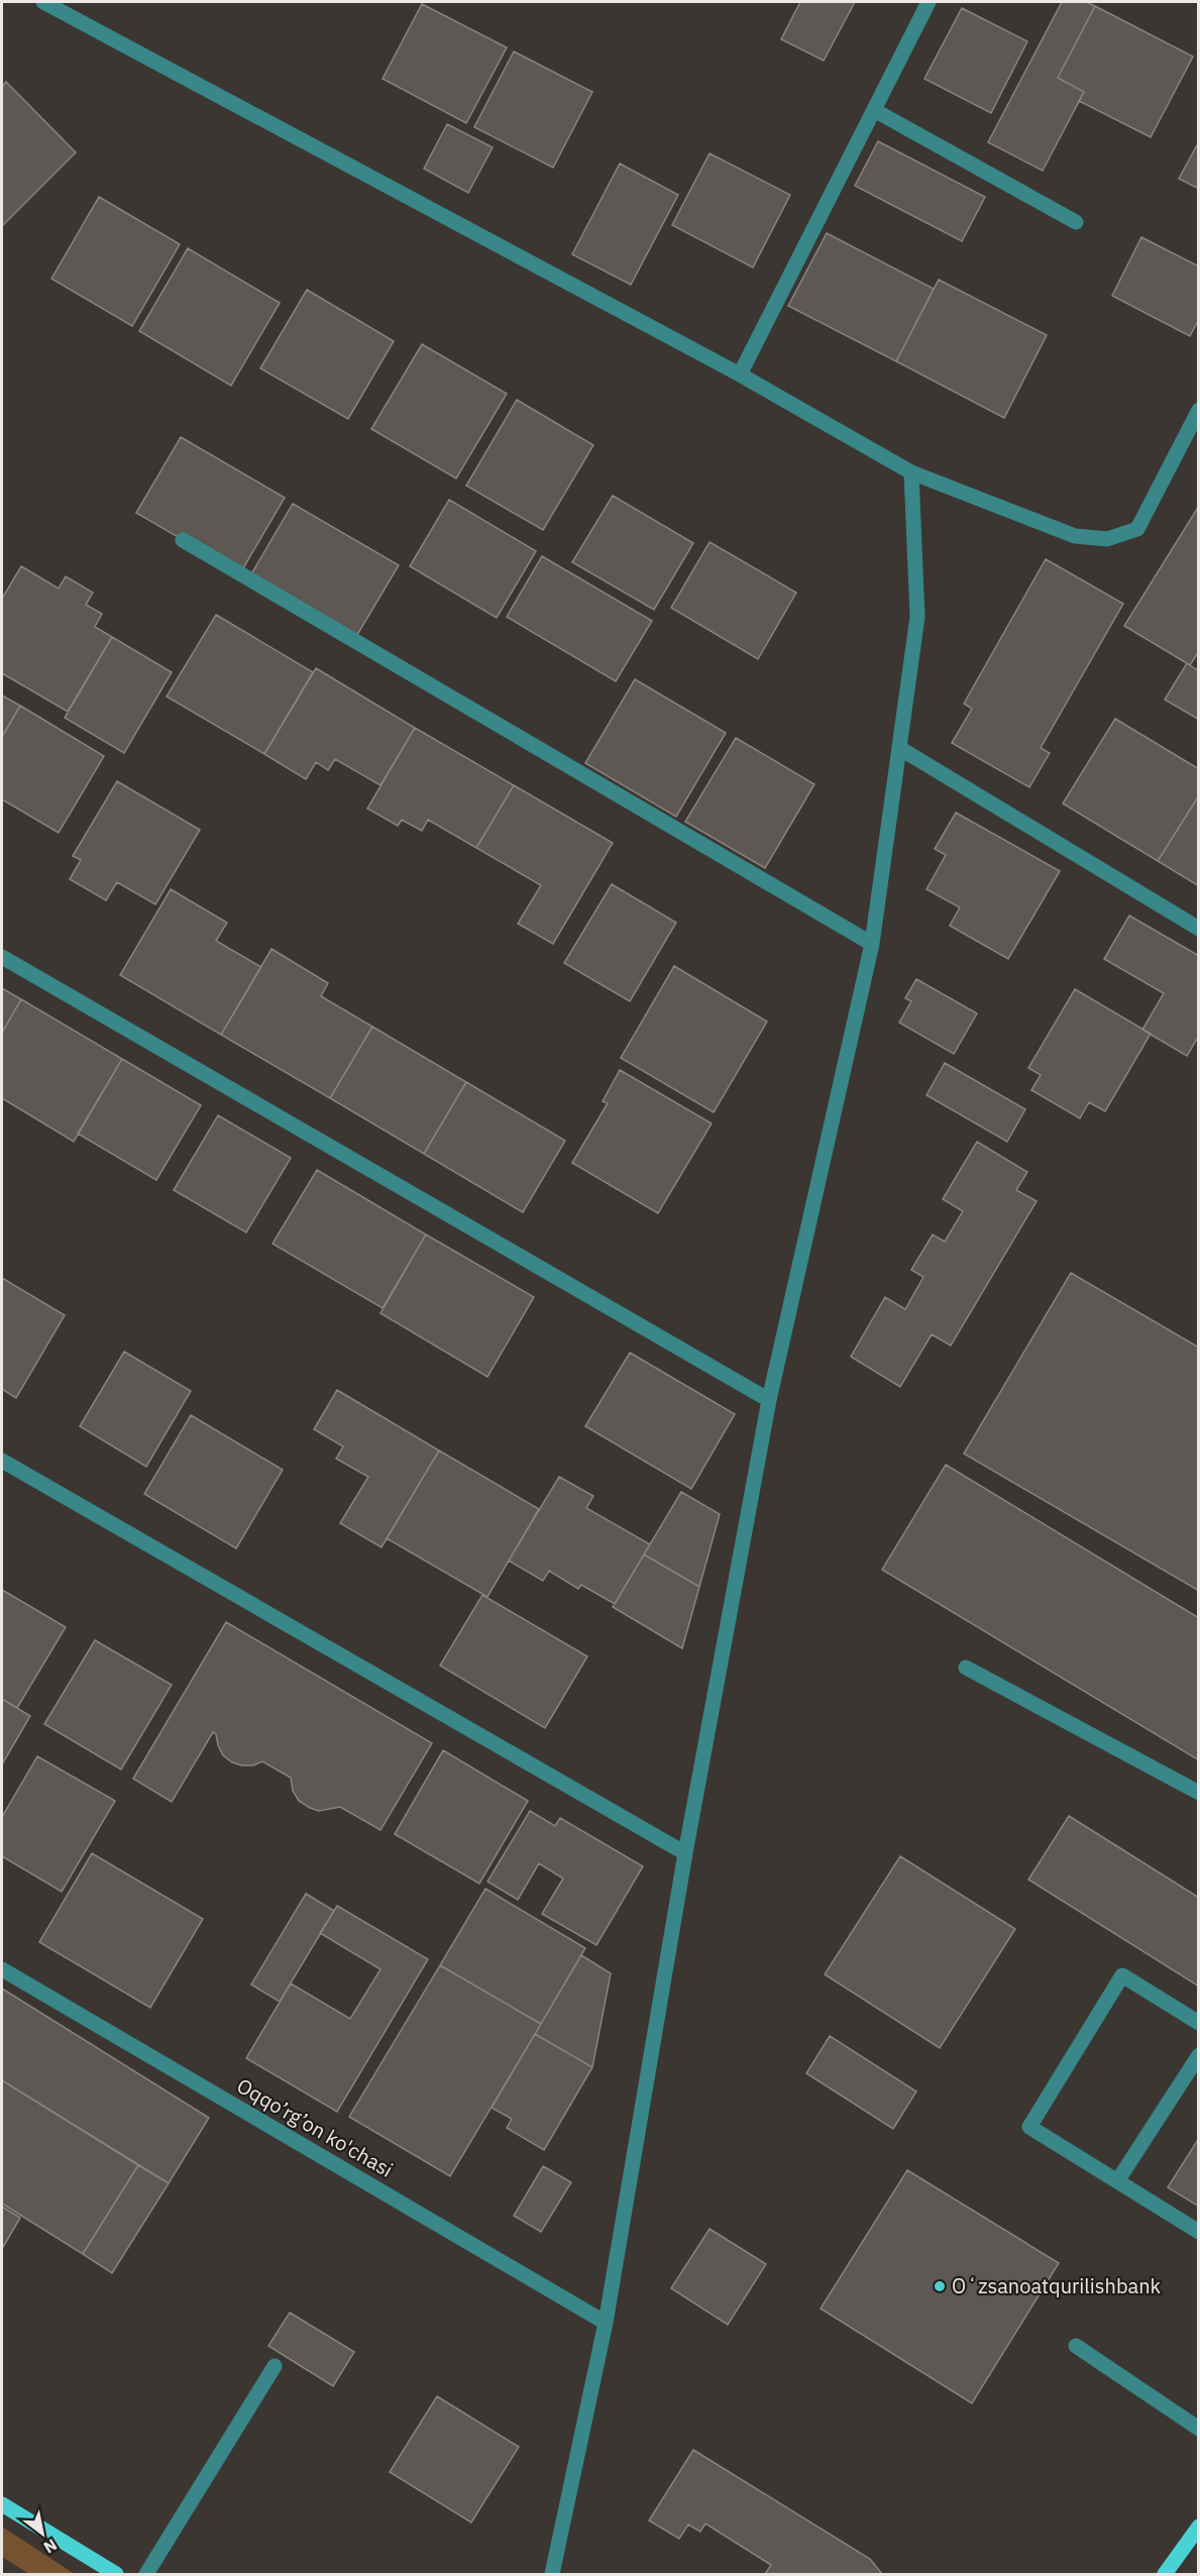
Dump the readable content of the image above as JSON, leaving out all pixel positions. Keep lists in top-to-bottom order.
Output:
{
  "streets": {
    "street": ["Oqqo’rg’on ko'chasi"]
  },
  "places": ["Oʻzsanoatqurilishbank"],
  "north": "bottom right"
}
